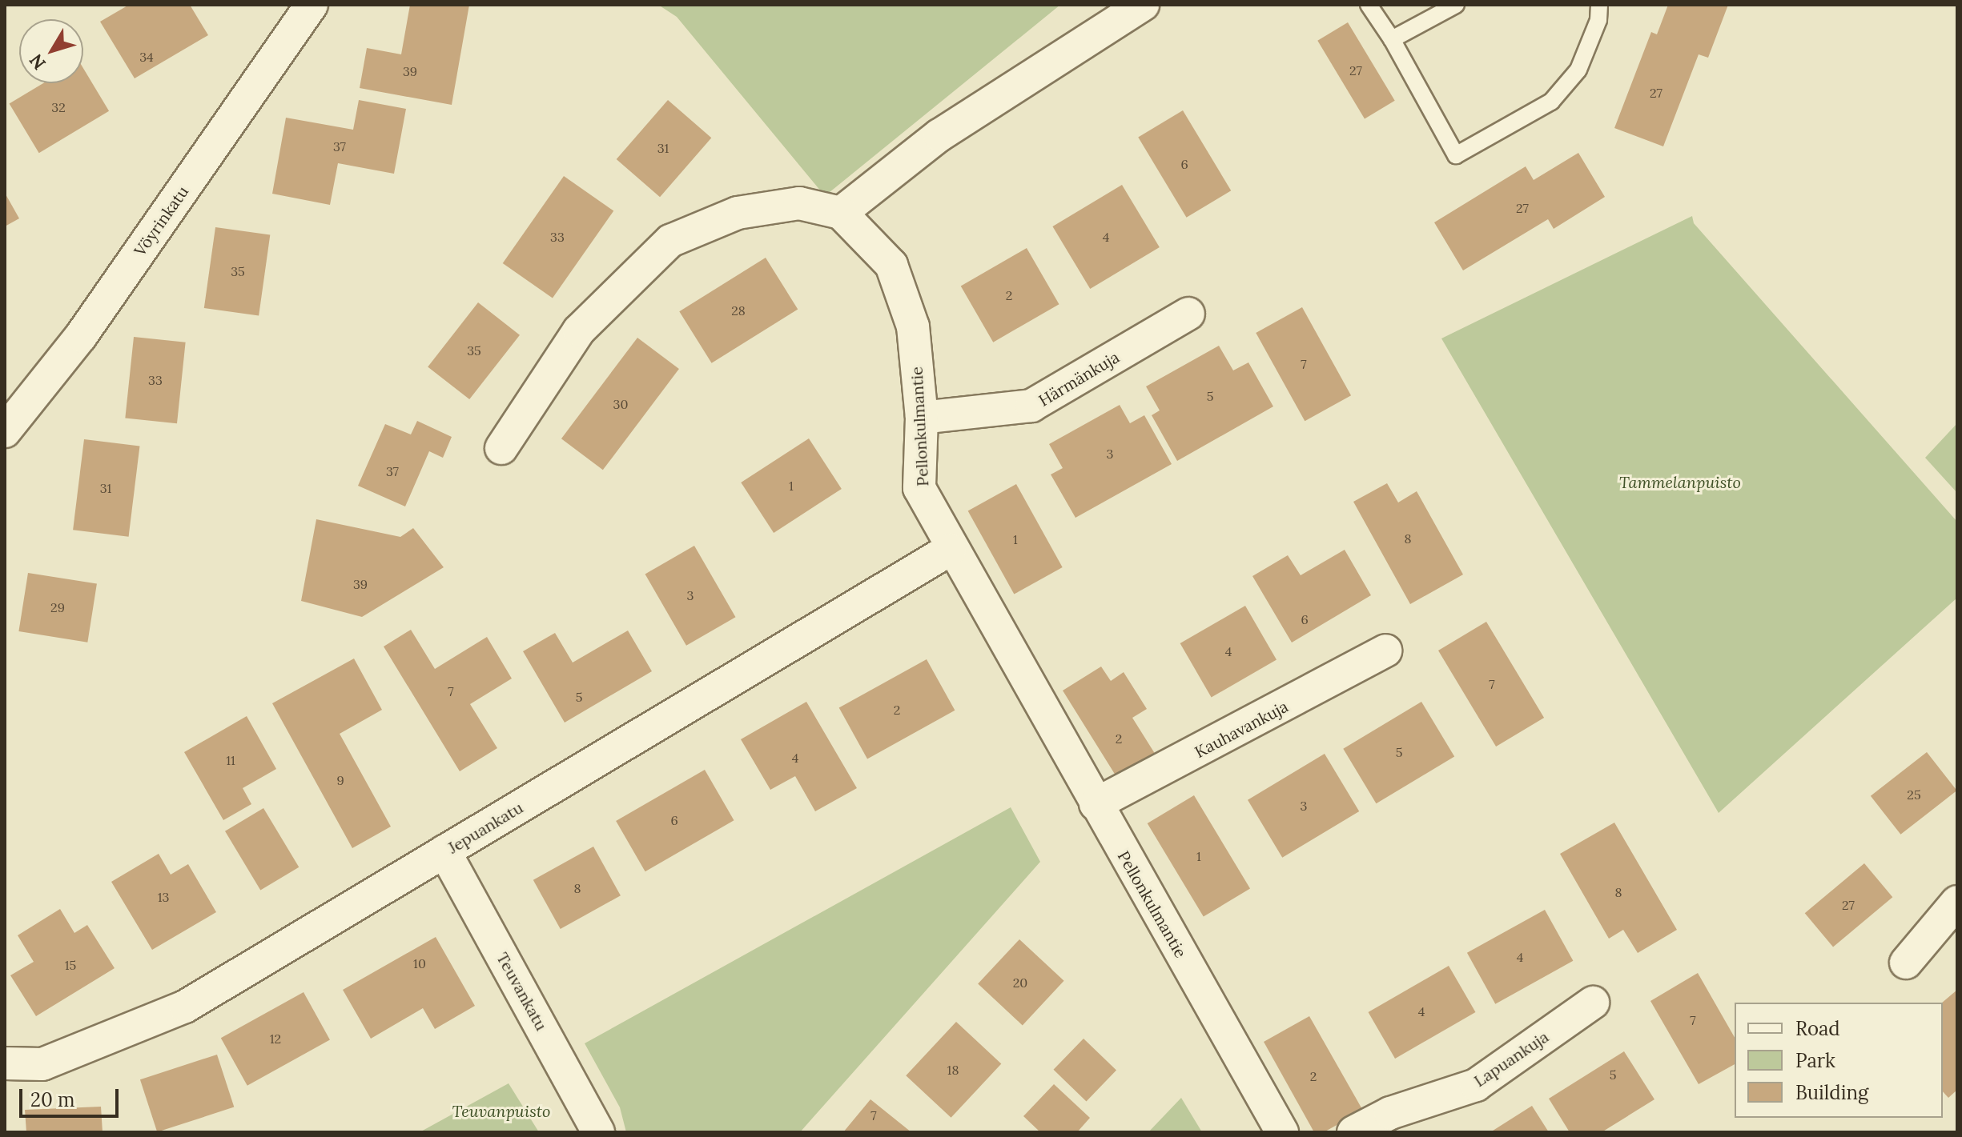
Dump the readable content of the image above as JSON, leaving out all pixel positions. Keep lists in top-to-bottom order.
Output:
{
  "streets": {
    "street": [
      "Vöyrinkatu",
      "Härmänkuja",
      "Pellonkulmantie",
      "Kauhavankuja",
      "Jepuankatu",
      "Teuvankatu",
      "Lapuankuja"
    ]
  },
  "crossings": [
    ["Härmänkuja", "Pellonkulmantie"],
    ["Pellonkulmantie", "Kauhavankuja"],
    ["Pellonkulmantie", "Jepuankatu"],
    ["Jepuankatu", "Teuvankatu"]
  ],
  "parks": ["Tammelanpuisto", "Teuvanpuisto"],
  "house_numbers": [
    "34",
    "27",
    "39",
    "27",
    "32",
    "37",
    "31",
    "6",
    "27",
    "33",
    "4",
    "35",
    "2",
    "28",
    "35",
    "7",
    "33",
    "5",
    "30",
    "3",
    "37",
    "1",
    "31",
    "8",
    "1",
    "39",
    "3",
    "29",
    "6",
    "4",
    "7",
    "7",
    "5",
    "2",
    "2",
    "5",
    "4",
    "11",
    "9",
    "25",
    "3",
    "6",
    "1",
    "8",
    "8",
    "13",
    "27",
    "4",
    "10",
    "15",
    "20",
    "4",
    "7",
    "12",
    "18",
    "5",
    "2",
    "7"
  ],
  "legend": ["Road", "Park", "Building"],
  "scale_bar": "20 m",
  "north": "bottom left"
}
